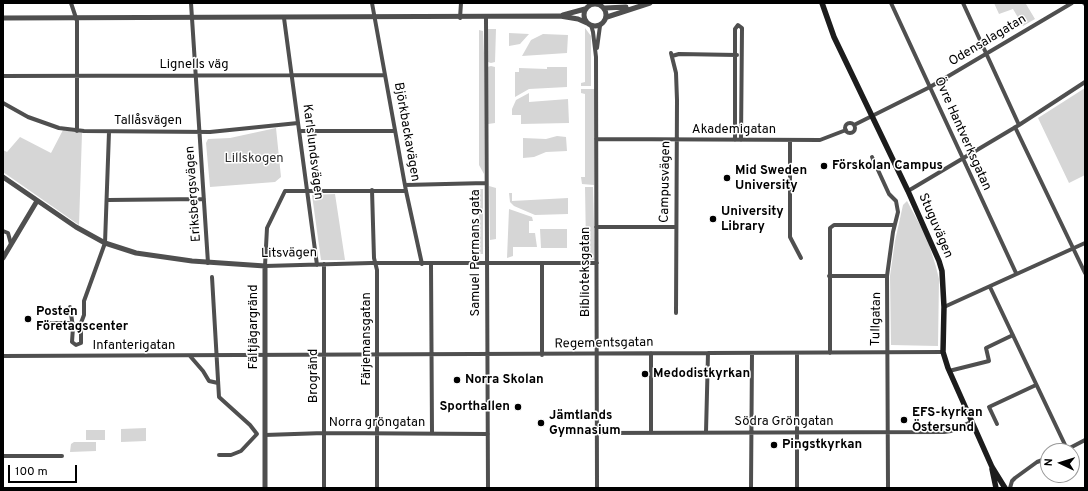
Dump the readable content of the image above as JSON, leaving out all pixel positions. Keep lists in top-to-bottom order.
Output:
{
  "streets": {
    "main road": ["Stuguvägen"],
    "street": [
      "Odensalagatan",
      "Lignells väg",
      "Tallåsvägen",
      "Akademigatan",
      "Björkbackavägen",
      "Övre Hantverksgatan",
      "Karlslundsvägen",
      "Campusvägen",
      "Eriksbergsvägen",
      "Samuel Permans gata",
      "Litsvägen",
      "Biblioteksgatan",
      "Tullgatan",
      "Fältjägargränd",
      "Färjemansgatan",
      "Regementsgatan",
      "Infanterigatan",
      "Brogränd",
      "Södra Gröngatan",
      "Norra gröngatan"
    ]
  },
  "crossings": [
    ["Odensalagatan", "Akademigatan"],
    ["Odensalagatan", "Övre Hantverksgatan"],
    ["Odensalagatan", "Stuguvägen"],
    ["Lignells väg", "Björkbackavägen"],
    ["Lignells väg", "Karlslundsvägen"],
    ["Lignells väg", "Eriksbergsvägen"],
    ["Tallåsvägen", "Karlslundsvägen"],
    ["Tallåsvägen", "Eriksbergsvägen"],
    ["Akademigatan", "Campusvägen"],
    ["Akademigatan", "Biblioteksgatan"],
    ["Björkbackavägen", "Litsvägen"],
    ["Karlslundsvägen", "Litsvägen"],
    ["Karlslundsvägen", "Fältjägargränd"],
    ["Eriksbergsvägen", "Litsvägen"],
    ["Stuguvägen", "Regementsgatan"],
    ["Stuguvägen", "Södra Gröngatan"],
    ["Samuel Permans gata", "Litsvägen"],
    ["Samuel Permans gata", "Regementsgatan"],
    ["Samuel Permans gata", "Norra gröngatan"],
    ["Litsvägen", "Biblioteksgatan"],
    ["Litsvägen", "Fältjägargränd"],
    ["Litsvägen", "Färjemansgatan"],
    ["Litsvägen", "Brogränd"],
    ["Biblioteksgatan", "Regementsgatan"],
    ["Biblioteksgatan", "Södra Gröngatan"],
    ["Tullgatan", "Regementsgatan"],
    ["Tullgatan", "Södra Gröngatan"],
    ["Fältjägargränd", "Regementsgatan"],
    ["Fältjägargränd", "Infanterigatan"],
    ["Fältjägargränd", "Norra gröngatan"],
    ["Färjemansgatan", "Regementsgatan"],
    ["Färjemansgatan", "Norra gröngatan"],
    ["Regementsgatan", "Infanterigatan"],
    ["Regementsgatan", "Brogränd"],
    ["Brogränd", "Norra gröngatan"]
  ],
  "parks": ["Lillskogen"],
  "places": [
    "Förskolan Campus",
    "Mid Sweden University",
    "University Library",
    "Posten Företagscenter",
    "Medodistkyrkan",
    "Norra Skolan",
    "Sporthallen",
    "EFS-kyrkan Östersund",
    "Jämtlands Gymnasium",
    "Pingstkyrkan"
  ],
  "scale_bar": "100 m",
  "north": "left"
}
